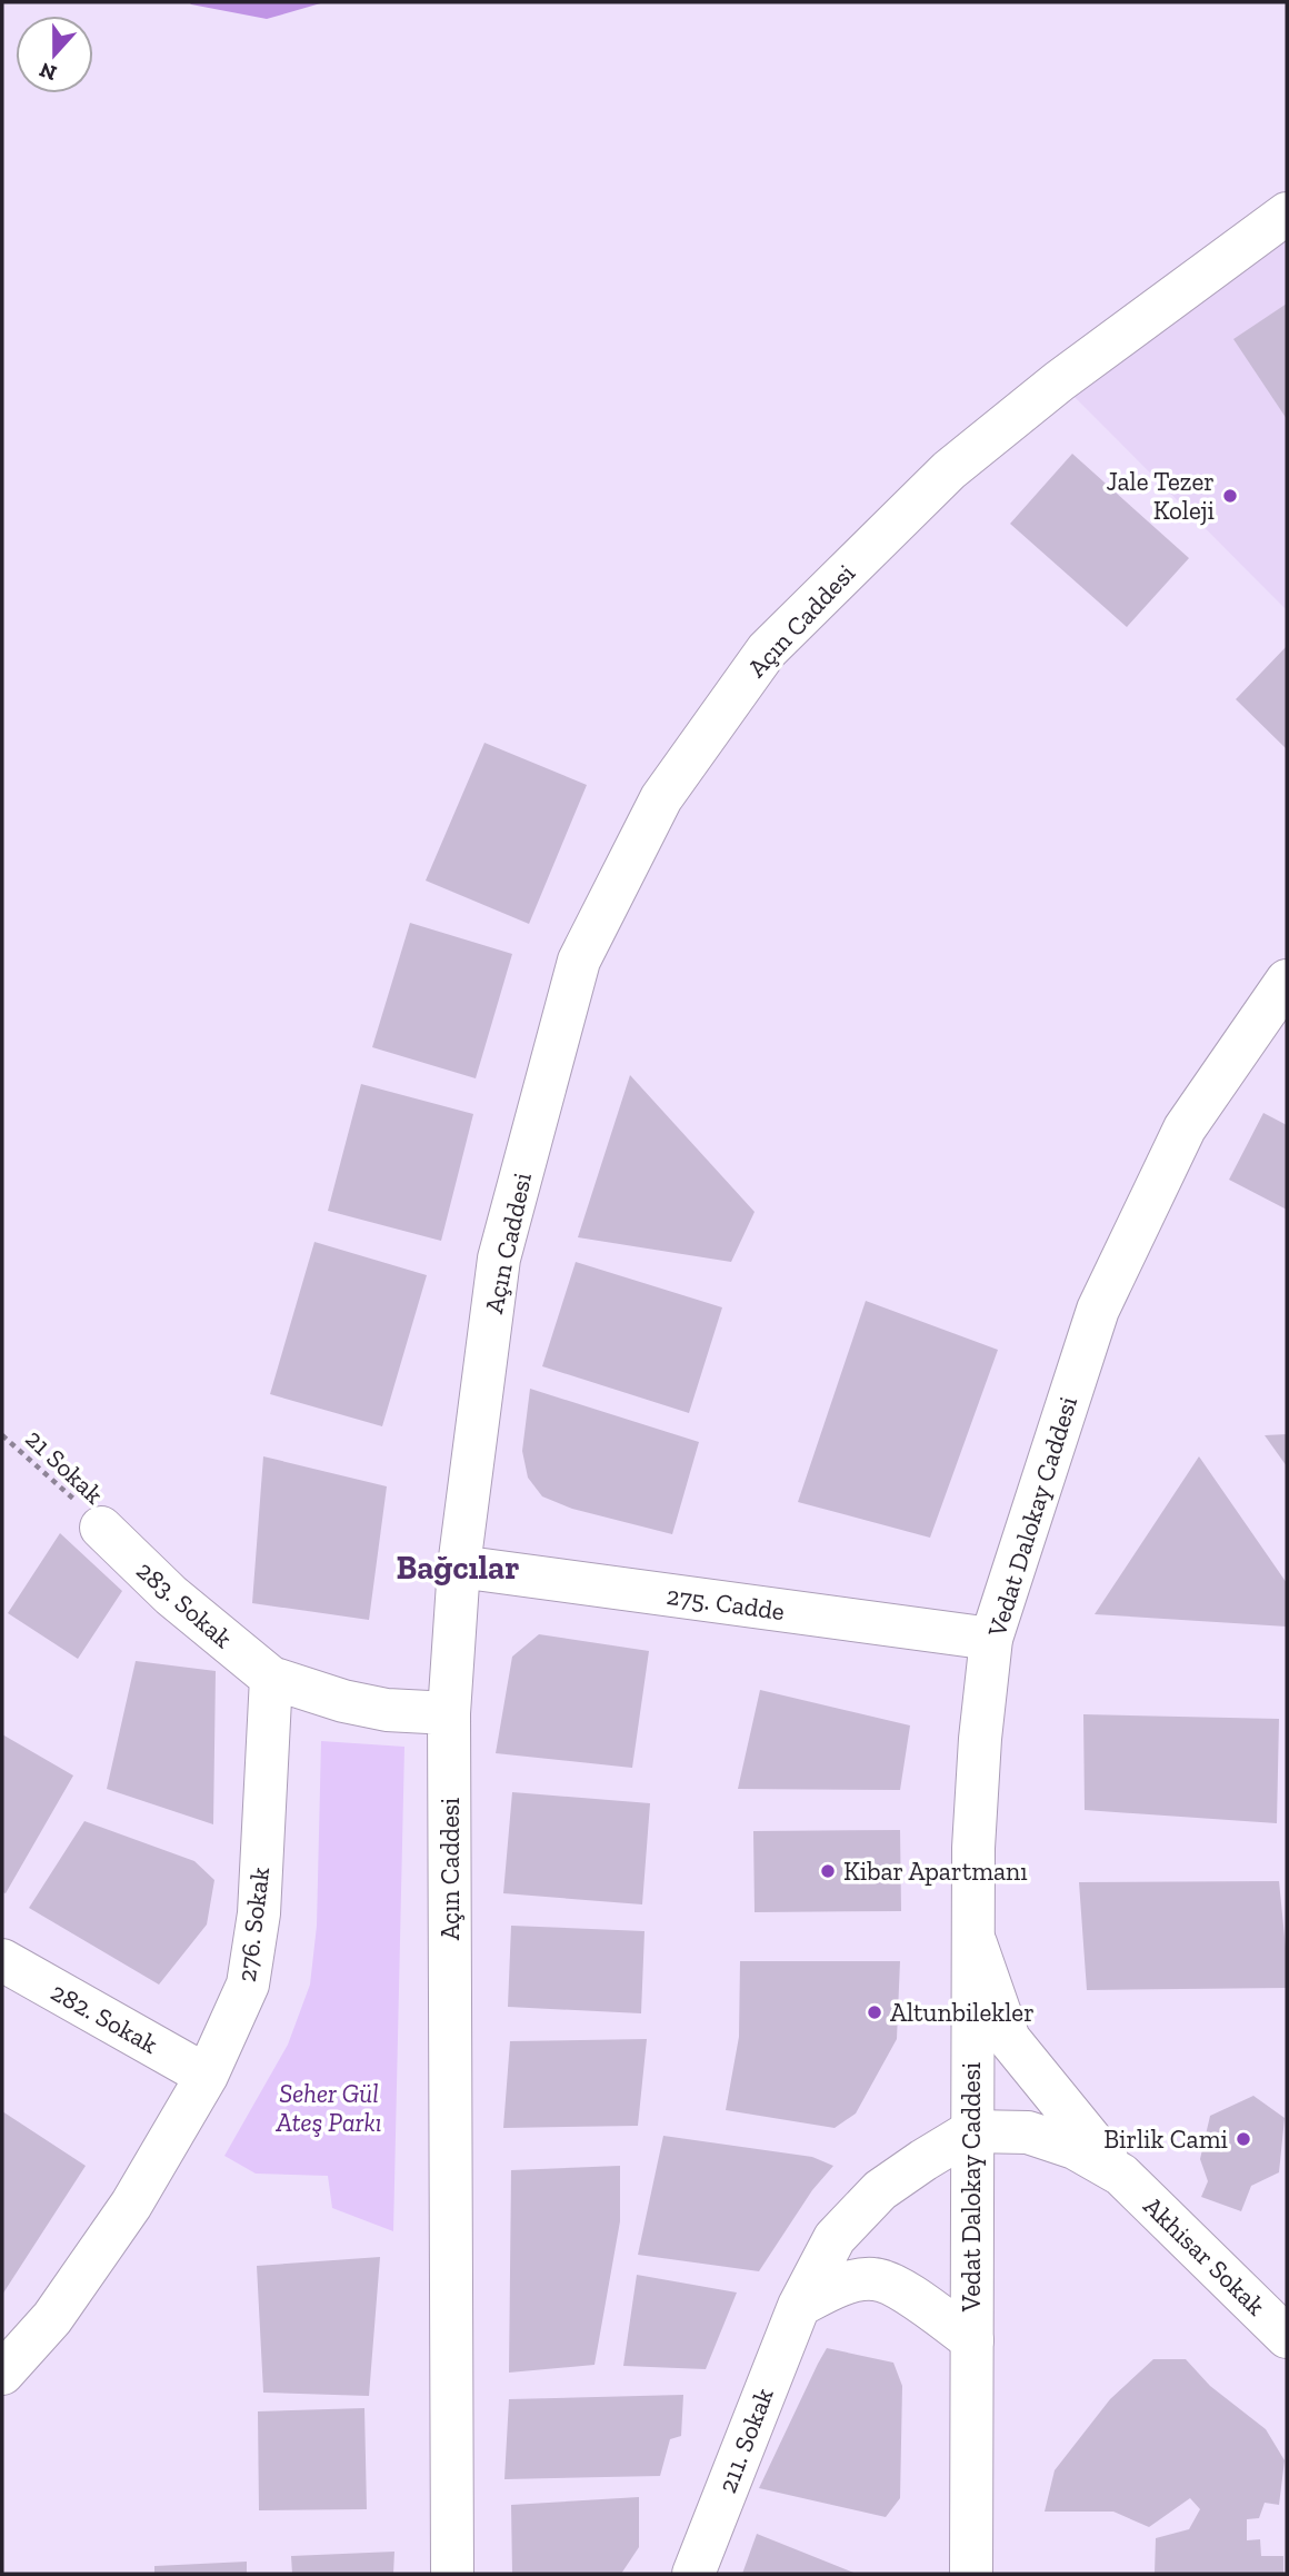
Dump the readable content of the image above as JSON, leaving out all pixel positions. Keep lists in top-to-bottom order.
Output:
{
  "streets": {
    "street": [
      "Açın Caddesi",
      "Vedat Dalokay Caddesi",
      "275. Cadde",
      "283. Sokak",
      "276. Sokak",
      "282. Sokak",
      "Akhisar Sokak",
      "211. Sokak"
    ],
    "path": ["21 Sokak"]
  },
  "crossings": [
    ["Açın Caddesi", "275. Cadde"],
    ["21 Sokak", "283. Sokak"],
    ["Vedat Dalokay Caddesi", "275. Cadde"],
    ["Vedat Dalokay Caddesi", "Akhisar Sokak"],
    ["Vedat Dalokay Caddesi", "211. Sokak"],
    ["283. Sokak", "276. Sokak"],
    ["276. Sokak", "282. Sokak"],
    ["Akhisar Sokak", "211. Sokak"]
  ],
  "districts": ["Bağcılar"],
  "parks": ["Seher Gül Ateş Parkı"],
  "places": [
    "Jale Tezer Koleji",
    "Kibar Apartmanı",
    "Altunbilekler",
    "Birlik Cami"
  ],
  "north": "bottom"
}
